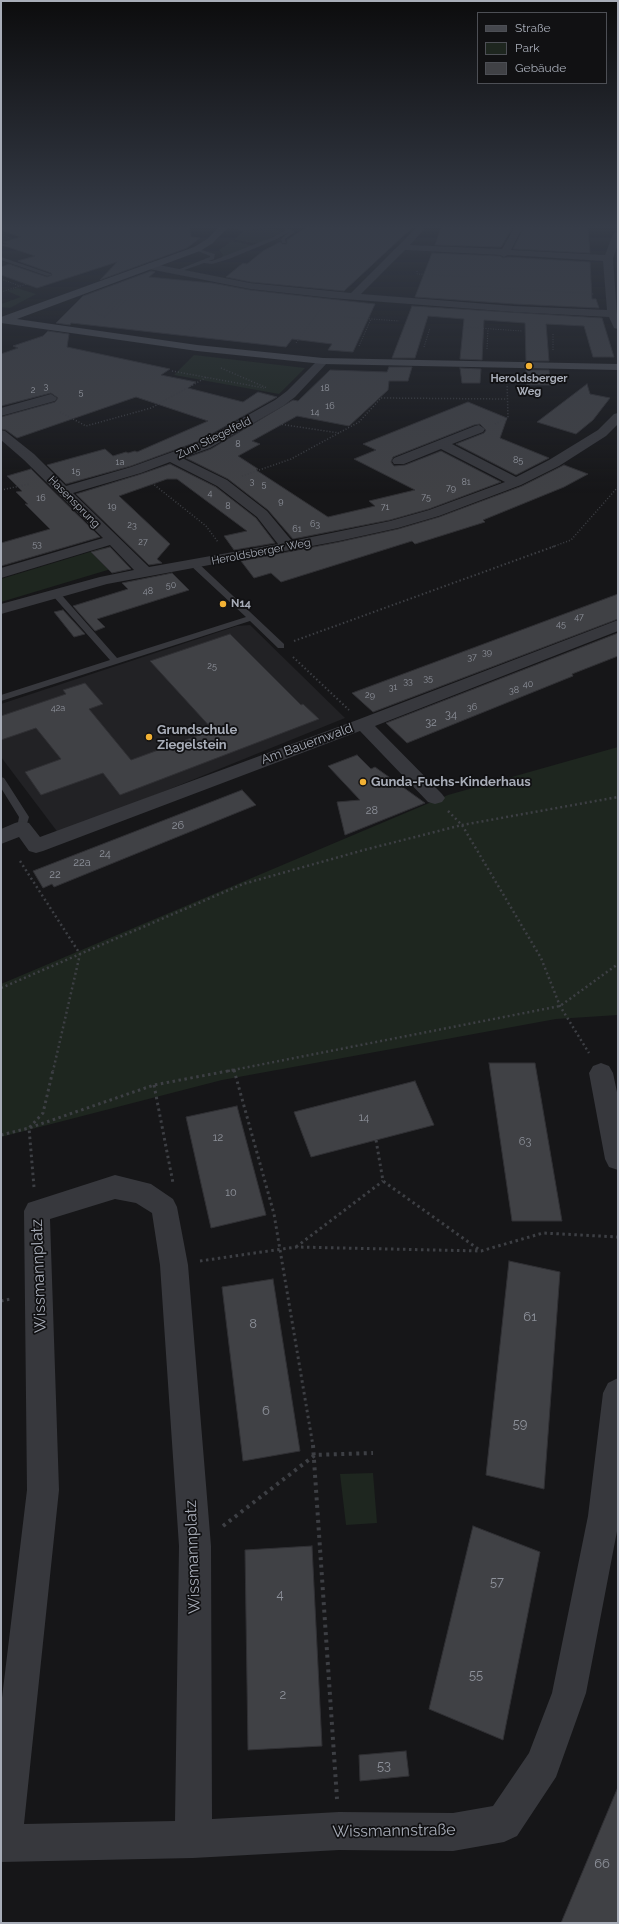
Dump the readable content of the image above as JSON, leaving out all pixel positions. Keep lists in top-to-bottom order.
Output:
{
  "streets": {
    "street": [
      "Zum Stiegelfeld",
      "Hasensprung",
      "Heroldsberger Weg",
      "Am Bauernwald",
      "Wissmannplatz",
      "Wissmannstraße"
    ]
  },
  "crossings": [
    ["Zum Stiegelfeld", "Hasensprung"],
    ["Hasensprung", "Heroldsberger Weg"],
    ["Wissmannplatz", "Wissmannstraße"]
  ],
  "places": [
    "Heroldsberger Weg",
    "N14",
    "Grundschule Ziegelstein",
    "Gunda-Fuchs-Kinderhaus"
  ],
  "house_numbers": [
    "3",
    "18",
    "2",
    "5",
    "16",
    "14",
    "8",
    "85",
    "1a",
    "15",
    "3",
    "81",
    "5",
    "79",
    "4",
    "75",
    "16",
    "9",
    "19",
    "8",
    "71",
    "63",
    "23",
    "61",
    "27",
    "53",
    "50",
    "48",
    "47",
    "45",
    "39",
    "37",
    "25",
    "35",
    "33",
    "40",
    "31",
    "38",
    "29",
    "36",
    "42a",
    "34",
    "32",
    "28",
    "26",
    "24",
    "22a",
    "22",
    "14",
    "12",
    "63",
    "10",
    "61",
    "8",
    "6",
    "59",
    "57",
    "4",
    "55",
    "2",
    "53",
    "66"
  ],
  "legend": ["Straße", "Park", "Gebäude"]
}
